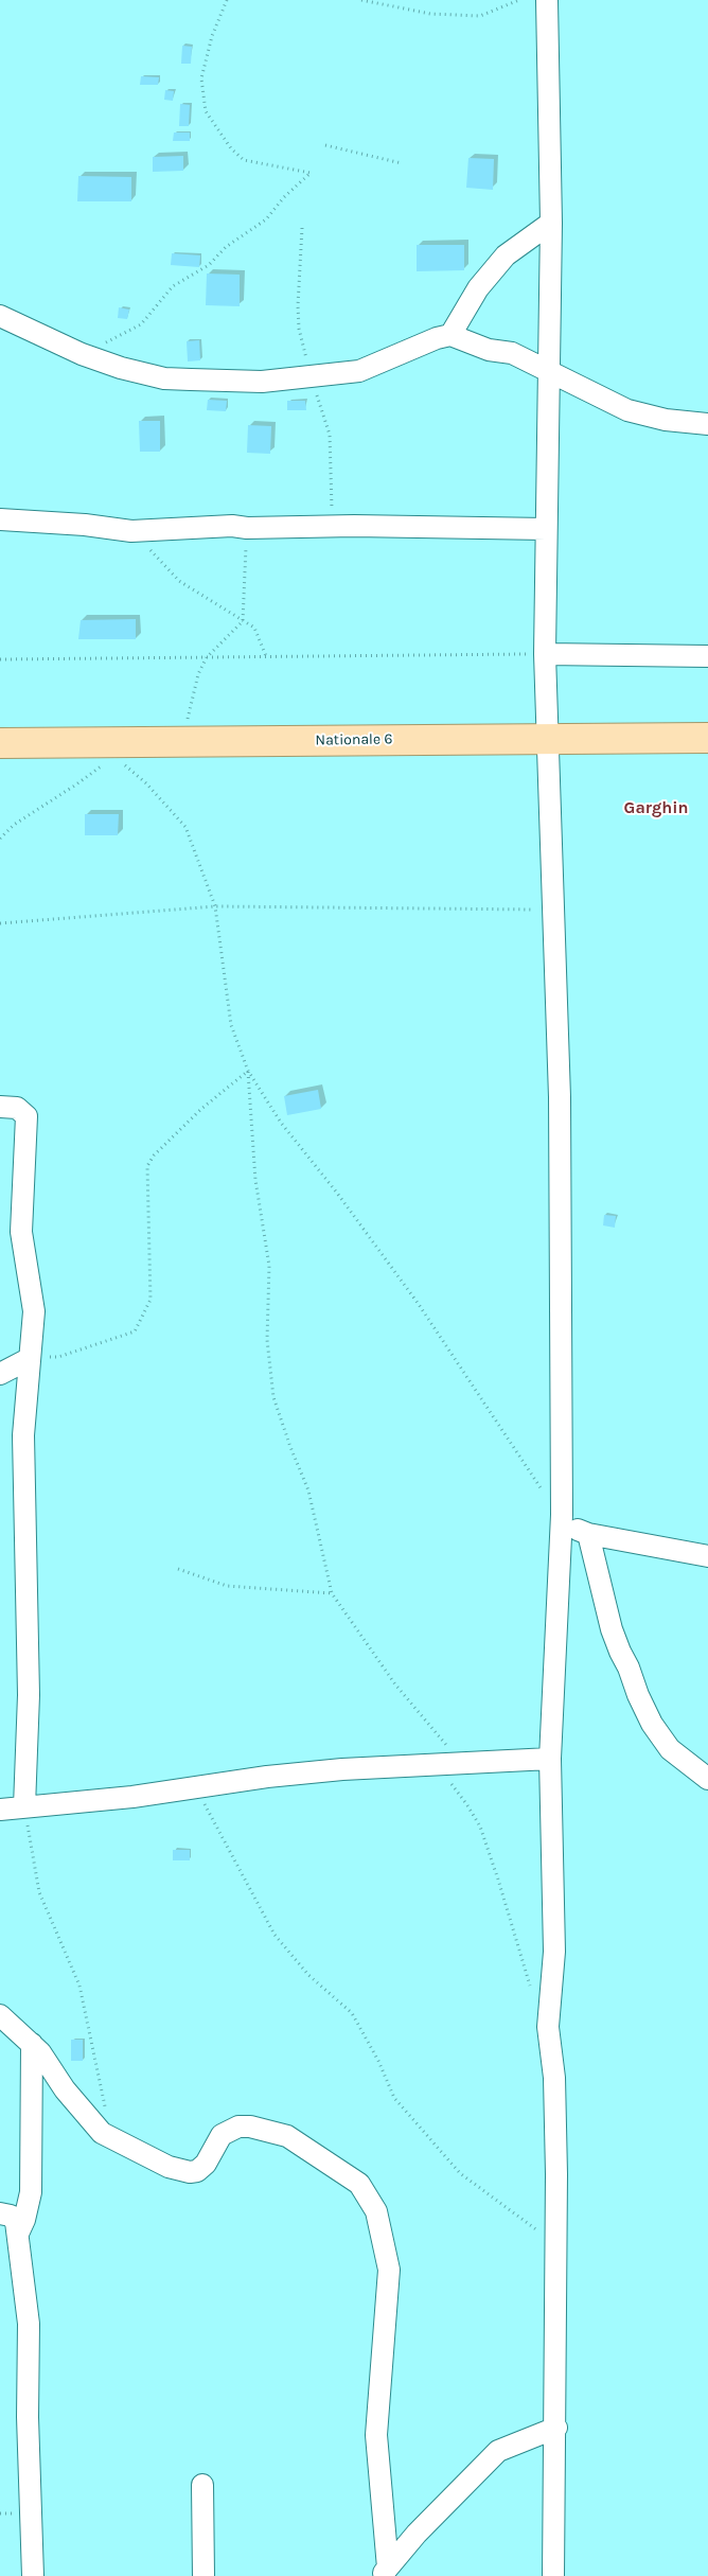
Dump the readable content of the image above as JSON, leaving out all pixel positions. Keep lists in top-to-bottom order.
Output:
{
  "streets": {
    "main road": ["Nationale 6"]
  },
  "districts": ["Garghin"]
}
